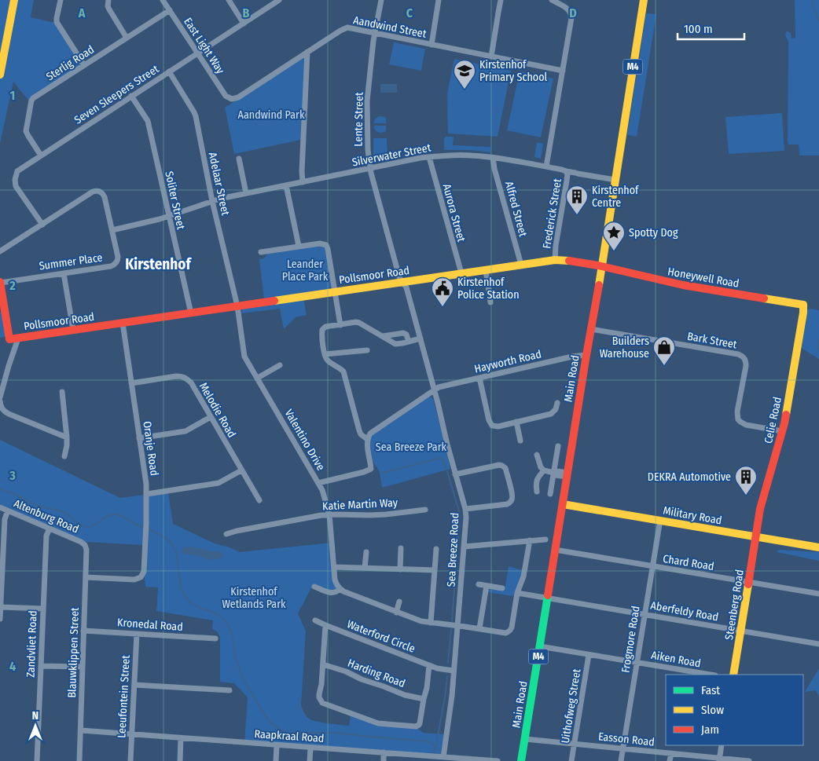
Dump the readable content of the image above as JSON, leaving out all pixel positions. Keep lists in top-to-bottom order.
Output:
{
  "streets": {
    "main road": [
      "M4",
      "Pollsmoor Road",
      "Honeywell Road",
      "Main Road",
      "Celie Road",
      "Military Road",
      "Steenberg Road"
    ],
    "street": [
      "Aandwind Street",
      "East Light Way",
      "Sterlig Road",
      "Seven Sleepers Street",
      "Lente Street",
      "Silverwater Street",
      "Adelaar Street",
      "Soliter Street",
      "Alfred Street",
      "Aurora Street",
      "Frederick Street",
      "Summer Place",
      "Bark Street",
      "Hayworth Road",
      "Melodie Road",
      "Valentino Drive",
      "Oranje Road",
      "Katie Martin Way",
      "Altenburg Road",
      "Sea Breeze Road",
      "Chard Road",
      "Aberfeldy Road",
      "Kronedal Road",
      "Waterford Circle",
      "Frogmore Road",
      "Zandvliet Road",
      "Blauwklippen Street",
      "Aiken Road",
      "Harding Road",
      "Leeufontein Street",
      "Uithofweg Street",
      "Raapkraal Road",
      "Easson Road"
    ]
  },
  "crossings": [
    ["Aandwind Street", "East Light Way"],
    ["Aandwind Street", "Lente Street"],
    ["East Light Way", "Sterlig Road"],
    ["East Light Way", "Seven Sleepers Street"],
    ["Sterlig Road", "Seven Sleepers Street"],
    ["Seven Sleepers Street", "Adelaar Street"],
    ["Seven Sleepers Street", "Soliter Street"],
    ["Seven Sleepers Street", "Summer Place"],
    ["Lente Street", "Silverwater Street"],
    ["Lente Street", "Pollsmoor Road"],
    ["Lente Street", "Sea Breeze Road"],
    ["Silverwater Street", "Adelaar Street"],
    ["Silverwater Street", "Soliter Street"],
    ["Silverwater Street", "Alfred Street"],
    ["Silverwater Street", "Aurora Street"],
    ["Silverwater Street", "Frederick Street"],
    ["Silverwater Street", "Summer Place"],
    ["Silverwater Street", "Main Road"],
    ["Adelaar Street", "Pollsmoor Road"],
    ["Adelaar Street", "Valentino Drive"],
    ["Soliter Street", "Pollsmoor Road"],
    ["Alfred Street", "Pollsmoor Road"],
    ["Aurora Street", "Pollsmoor Road"],
    ["Frederick Street", "Pollsmoor Road"],
    ["Summer Place", "Pollsmoor Road"],
    ["Pollsmoor Road", "Honeywell Road"],
    ["Pollsmoor Road", "Main Road"],
    ["Pollsmoor Road", "Valentino Drive"],
    ["Pollsmoor Road", "Oranje Road"],
    ["Pollsmoor Road", "Sea Breeze Road"],
    ["Honeywell Road", "Main Road"],
    ["Honeywell Road", "Celie Road"],
    ["Bark Street", "Main Road"],
    ["Bark Street", "Celie Road"],
    ["Hayworth Road", "Main Road"],
    ["Hayworth Road", "Sea Breeze Road"],
    ["Main Road", "Military Road"],
    ["Main Road", "Chard Road"],
    ["Main Road", "Aberfeldy Road"],
    ["Main Road", "Aiken Road"],
    ["Main Road", "Easson Road"],
    ["Melodie Road", "Oranje Road"],
    ["Celie Road", "Military Road"],
    ["Celie Road", "Steenberg Road"],
    ["Valentino Drive", "Katie Martin Way"],
    ["Oranje Road", "Blauwklippen Street"],
    ["Military Road", "Steenberg Road"],
    ["Military Road", "Frogmore Road"],
    ["Altenburg Road", "Zandvliet Road"],
    ["Altenburg Road", "Blauwklippen Street"],
    ["Sea Breeze Road", "Waterford Circle"],
    ["Sea Breeze Road", "Raapkraal Road"],
    ["Chard Road", "Steenberg Road"],
    ["Chard Road", "Frogmore Road"],
    ["Steenberg Road", "Aberfeldy Road"],
    ["Aberfeldy Road", "Frogmore Road"],
    ["Kronedal Road", "Blauwklippen Street"],
    ["Kronedal Road", "Leeufontein Street"],
    ["Frogmore Road", "Aiken Road"],
    ["Frogmore Road", "Easson Road"],
    ["Blauwklippen Street", "Raapkraal Road"],
    ["Aiken Road", "Uithofweg Street"],
    ["Leeufontein Street", "Raapkraal Road"],
    ["Uithofweg Street", "Easson Road"]
  ],
  "districts": ["Kirstenhof"],
  "parks": [
    "Aandwind Park",
    "Leander Place Park",
    "Sea Breeze Park",
    "Kirstenhof Wetlands Park"
  ],
  "places": {
    "school or university": ["Kirstenhof Primary School"],
    "building": ["Kirstenhof Centre", "DEKRA Automotive"],
    "place": ["Spotty Dog"],
    "public building": ["Kirstenhof Police Station"],
    "shop": ["Builders Warehouse"]
  },
  "legend": ["Fast", "Slow", "Jam"],
  "scale_bar": "100 m",
  "north": "top",
  "grid": {
    "columns": [
      "A",
      "B",
      "C",
      "D"
    ],
    "rows": [
      "1",
      "2",
      "3",
      "4"
    ]
  }
}
